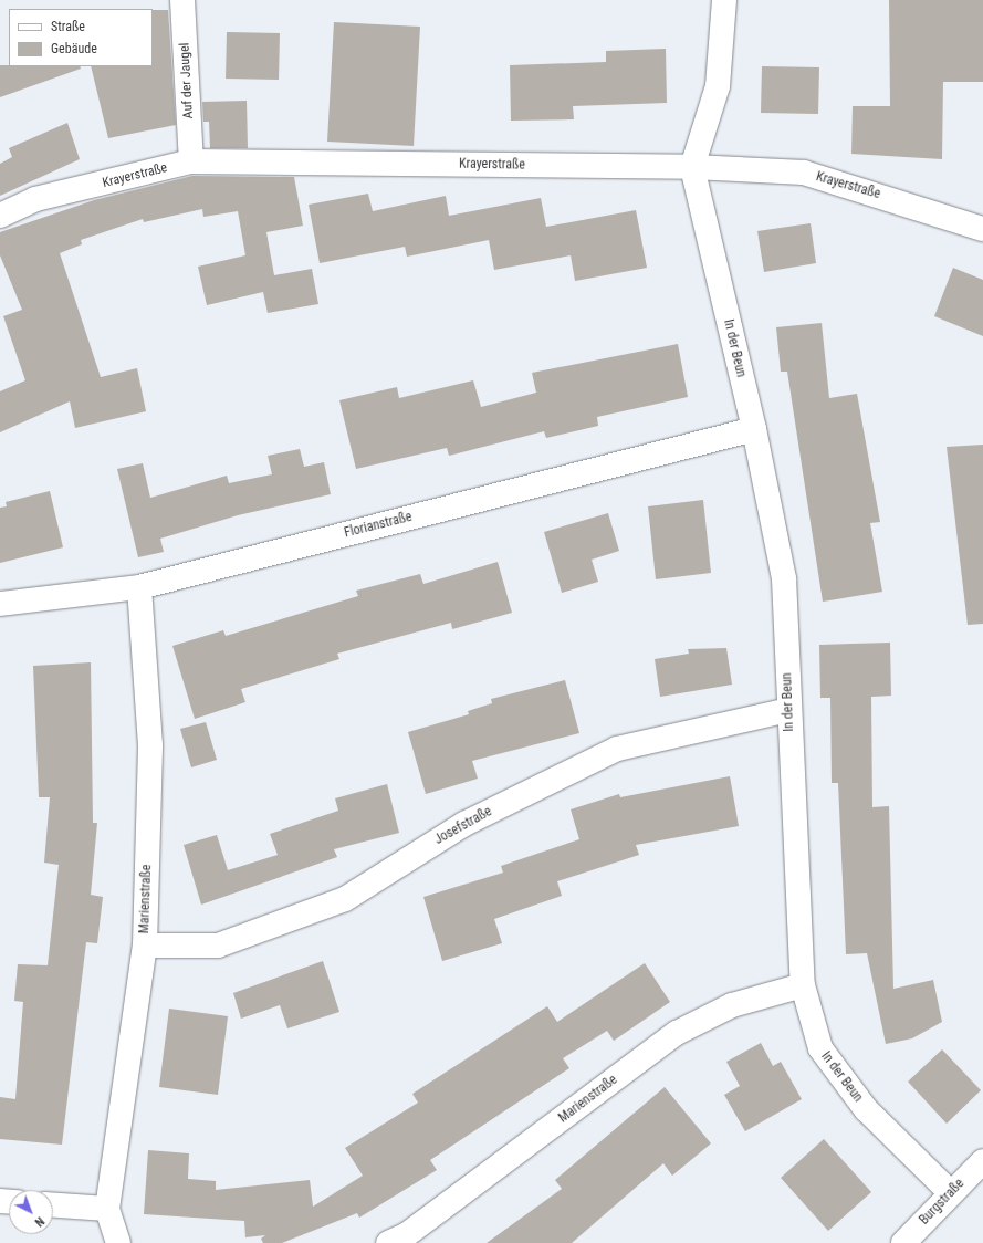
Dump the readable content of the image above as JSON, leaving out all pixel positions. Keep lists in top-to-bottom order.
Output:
{
  "streets": {
    "street": [
      "Auf der Jaugel",
      "Krayerstraße",
      "In der Beun",
      "Florianstraße",
      "Josefstraße",
      "Marienstraße",
      "Burgstraße"
    ]
  },
  "crossings": [
    ["Auf der Jaugel", "Krayerstraße"],
    ["Krayerstraße", "In der Beun"],
    ["In der Beun", "Florianstraße"],
    ["In der Beun", "Josefstraße"],
    ["In der Beun", "Marienstraße"],
    ["In der Beun", "Burgstraße"],
    ["Florianstraße", "Marienstraße"],
    ["Josefstraße", "Marienstraße"]
  ],
  "legend": ["Straße", "Gebäude"],
  "north": "bottom right"
}
